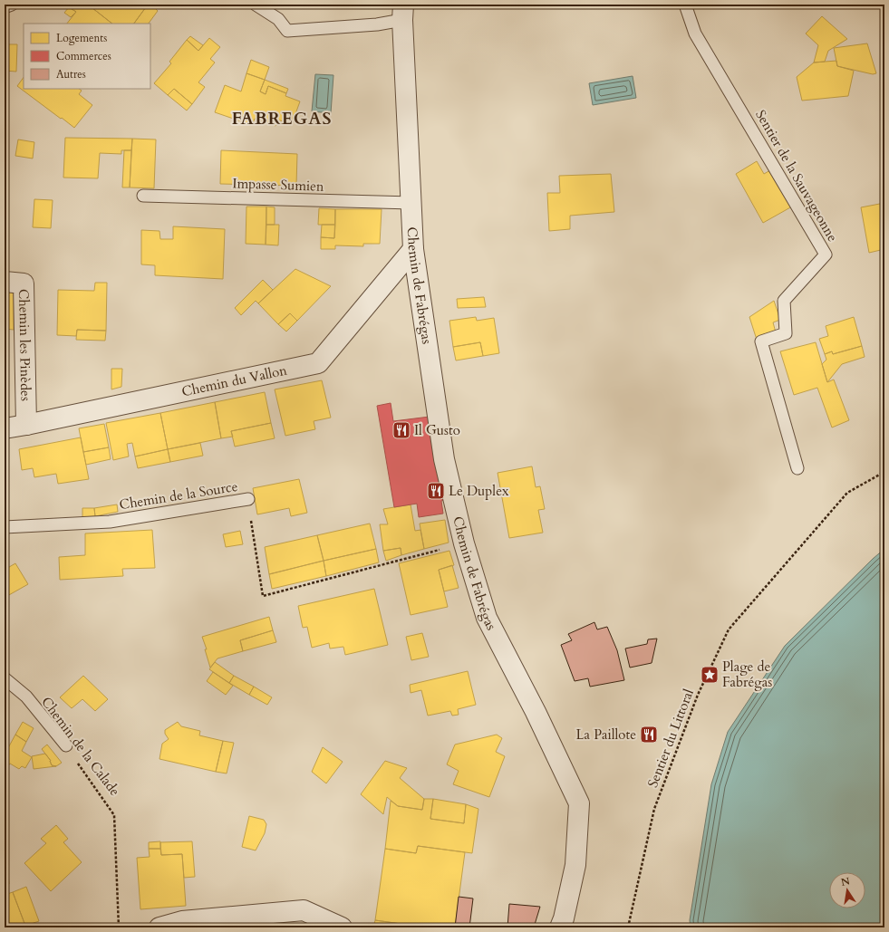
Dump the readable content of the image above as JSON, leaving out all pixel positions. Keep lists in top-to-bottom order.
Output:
{
  "streets": {
    "street": ["Chemin de Fabrégas", "Chemin les Pinèdes", "Chemin du Vallon"],
    "lane": [
      "Sentier de la Sauvageonne",
      "Impasse Sumien",
      "Chemin de la Source",
      "Chemin de la Calade"
    ],
    "path": ["Sentier du Littoral"]
  },
  "crossings": [
    ["Impasse Sumien", "Chemin de Fabrégas"],
    ["Chemin de Fabrégas", "Chemin du Vallon"],
    ["Chemin de Fabrégas", "Chemin de la Source"],
    ["Chemin les Pinèdes", "Chemin du Vallon"]
  ],
  "districts": ["FABREGAS"],
  "places": {
    "restaurant": ["Il Gusto", "Le Duplex", "La Paillote"],
    "place": ["Plage de Fabrégas"]
  },
  "legend": ["Logements", "Commerces", "Autres"],
  "north": "top"
}
